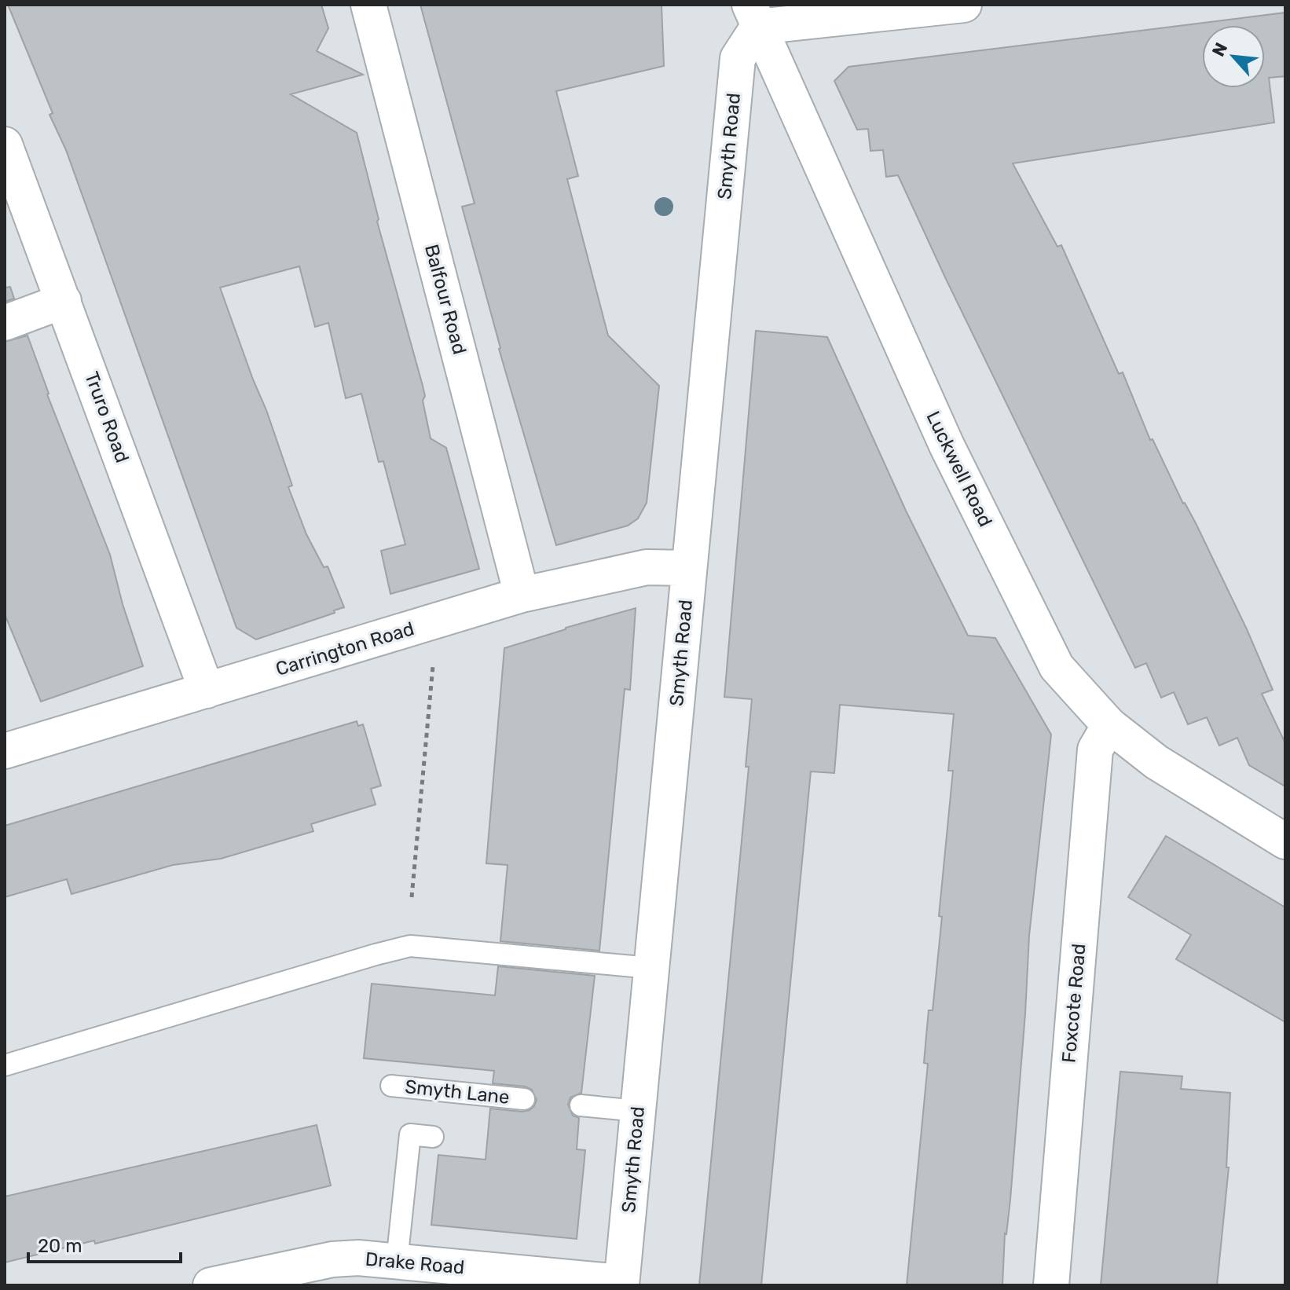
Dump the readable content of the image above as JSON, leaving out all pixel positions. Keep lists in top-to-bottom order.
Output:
{
  "streets": {
    "street": [
      "Smyth Road",
      "Balfour Road",
      "Truro Road",
      "Luckwell Road",
      "Carrington Road",
      "Foxcote Road",
      "Drake Road"
    ],
    "lane": ["Smyth Lane"]
  },
  "crossings": [
    ["Smyth Road", "Luckwell Road"],
    ["Smyth Road", "Carrington Road"],
    ["Smyth Road", "Drake Road"],
    ["Balfour Road", "Carrington Road"],
    ["Truro Road", "Carrington Road"],
    ["Luckwell Road", "Foxcote Road"]
  ],
  "scale_bar": "20 m",
  "north": "top left"
}
